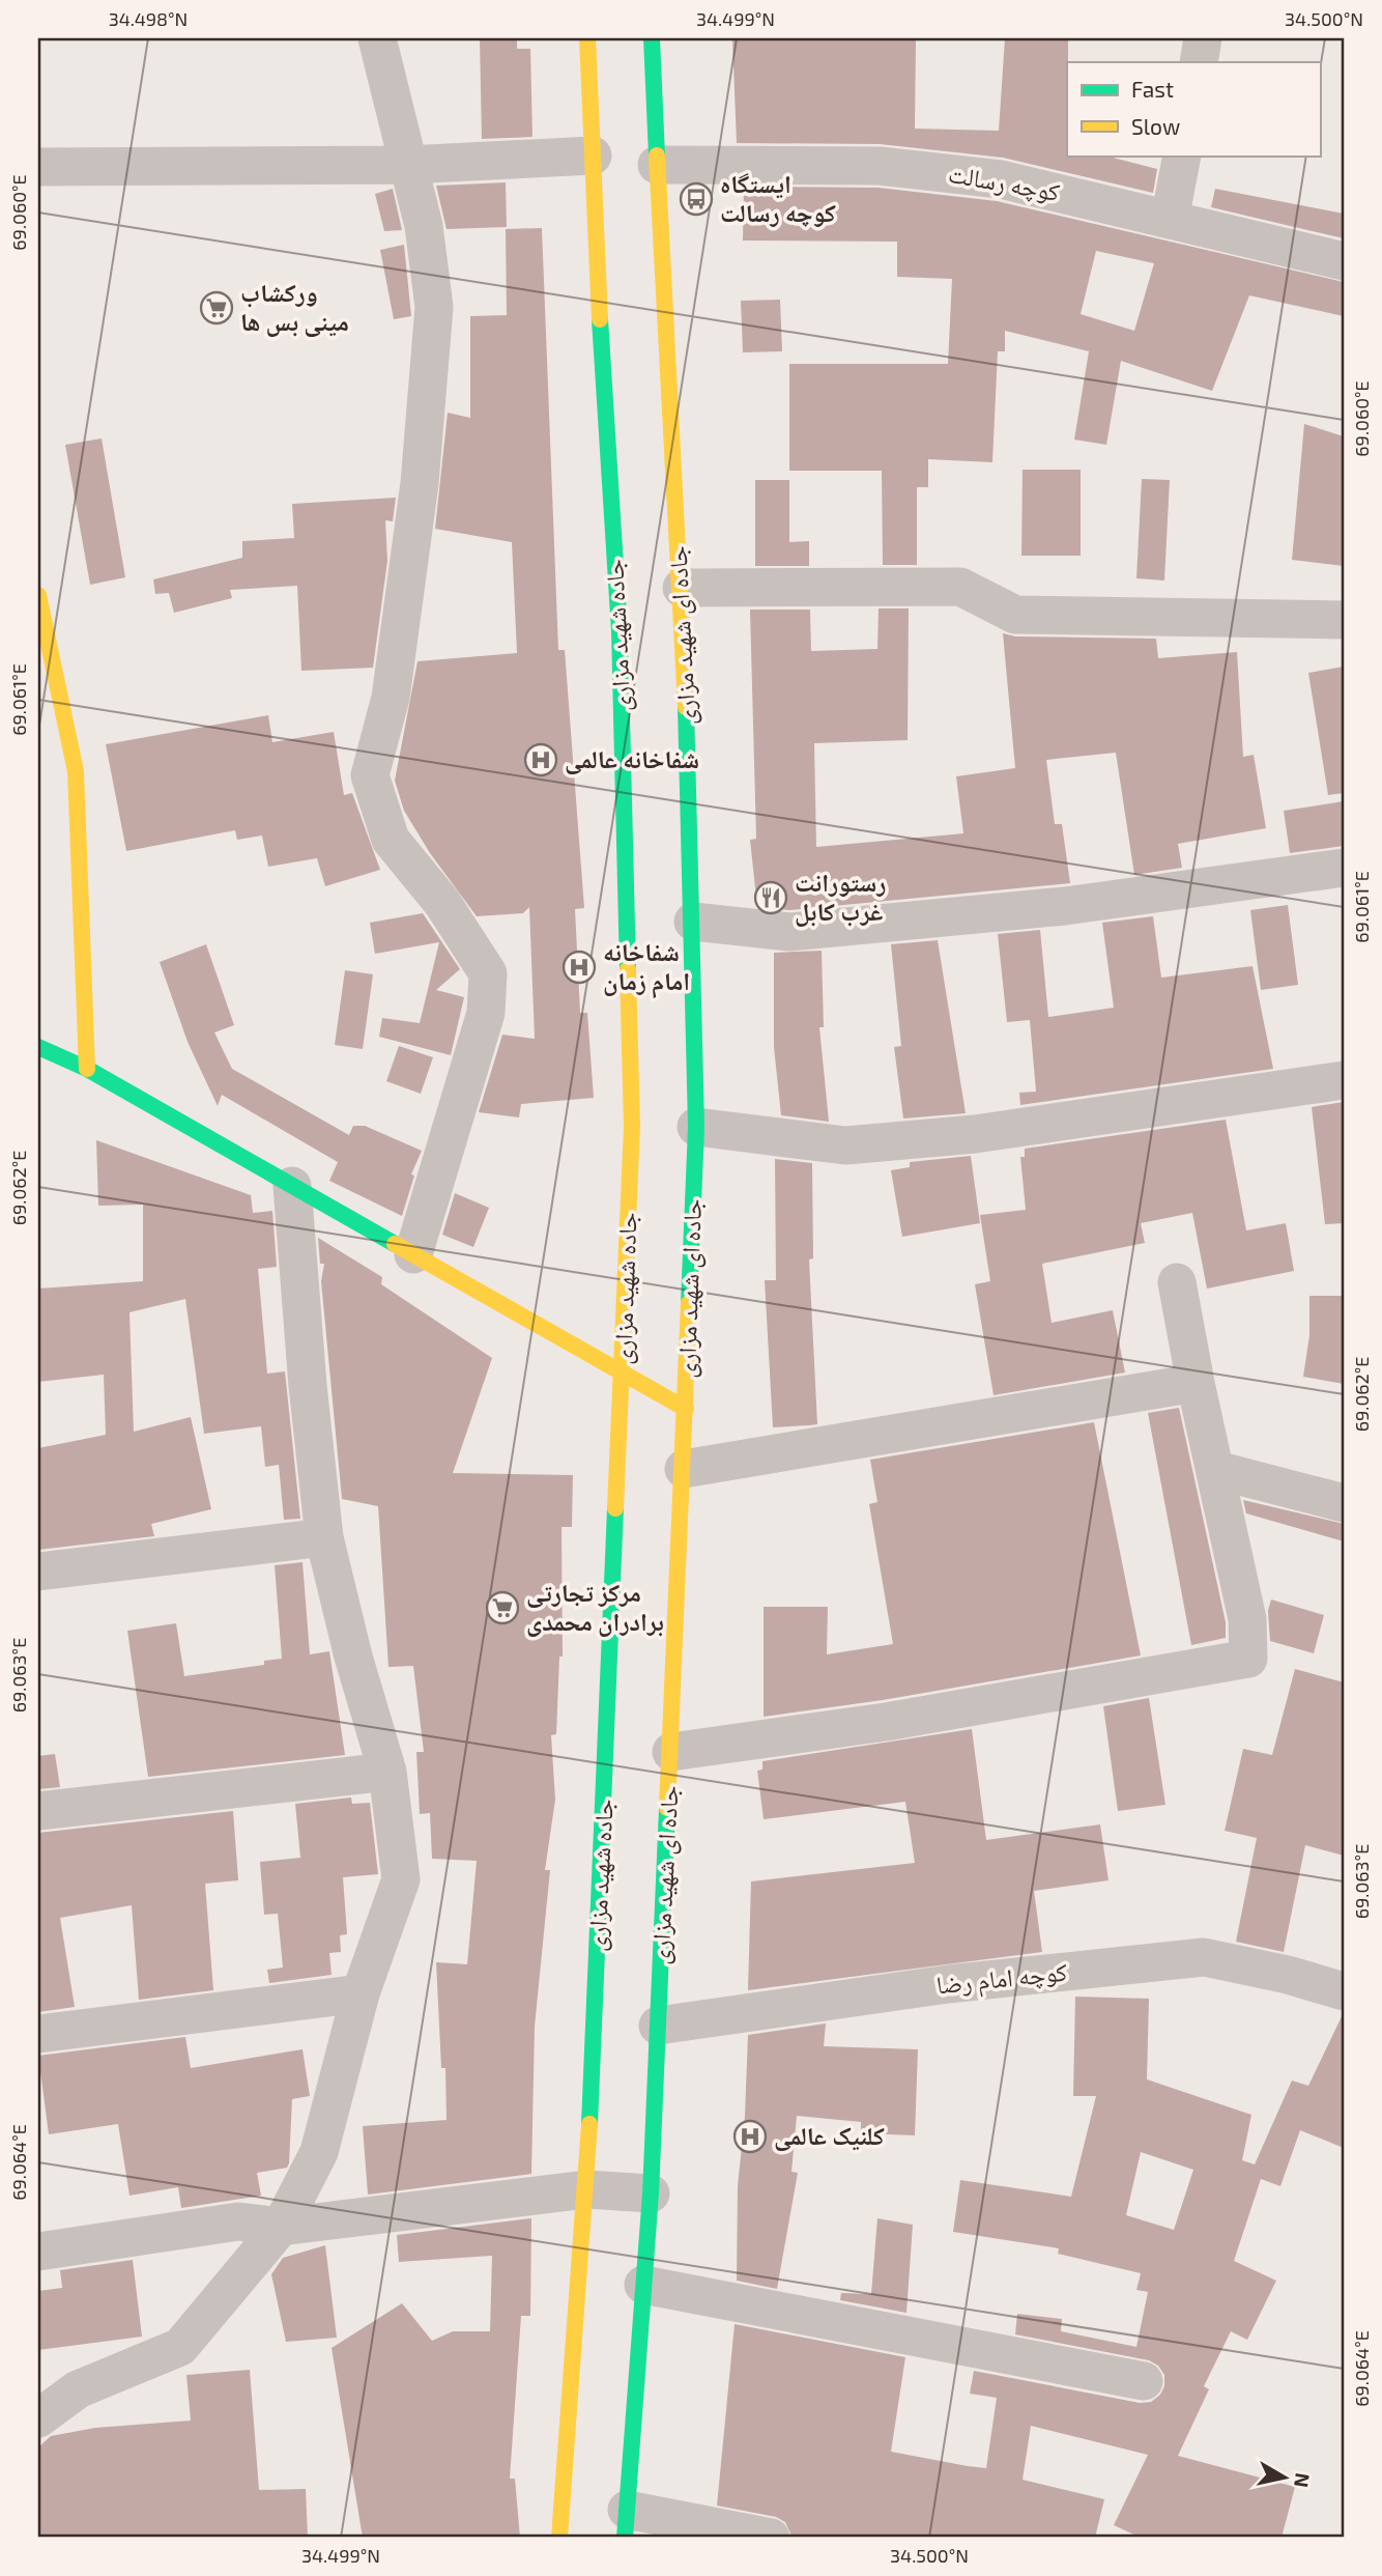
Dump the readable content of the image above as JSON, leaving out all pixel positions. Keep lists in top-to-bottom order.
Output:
{
  "streets": {
    "main road": ["جاده شهید مزاری", "جاده ای شهید مزاری"],
    "street": ["کوچه رسالت", "کوچه امام رضا"]
  },
  "crossings": [
    ["کوچه رسالت", "جاده ای شهید مزاری"],
    ["جاده ای شهید مزاری", "کوچه امام رضا"]
  ],
  "places": {
    "bus stop": ["ایستگاه کوچه رسالت"],
    "supermarket": ["ورکشاب مینی بس ها", "مرکز تجارتی برادران محمدی"],
    "hospital": ["شفاخانه عالمی", "شفاخانه امام زمان", "کلنیک عالمی"],
    "restaurant": ["رستورانت غرب کابل"]
  },
  "legend": ["Fast", "Slow"],
  "north": "right",
  "coordinates": [
    "34.498°N",
    "34.499°N",
    "34.500°N",
    "69.060°E",
    "69.061°E",
    "69.062°E",
    "69.063°E",
    "69.064°E"
  ]
}
